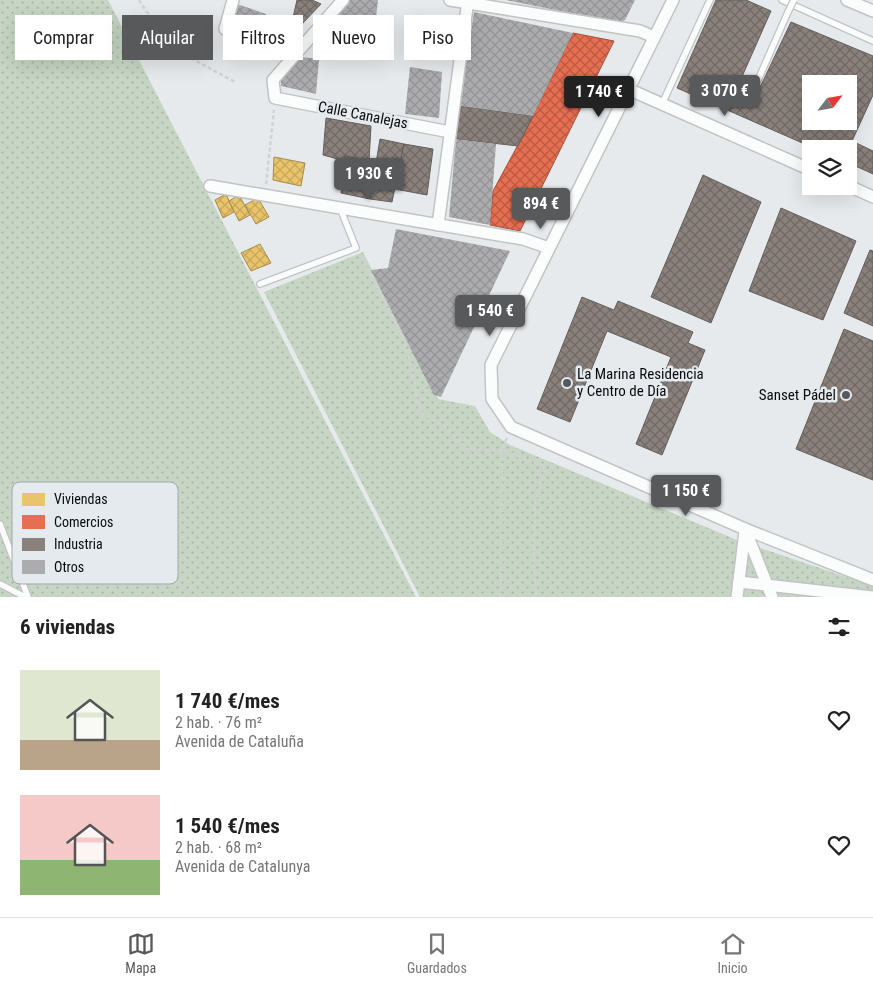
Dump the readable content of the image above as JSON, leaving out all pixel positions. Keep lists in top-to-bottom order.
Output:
{
  "streets": {
    "street": ["Calle Canalejas"]
  },
  "places": ["La Marina Residencia y Centro de Día", "Sanset Pádel"],
  "legend": [
    "Viviendas",
    "Comercios",
    "Industria",
    "Otros"
  ],
  "north": "top right",
  "page": {
    "chip": [
      "Comprar",
      "Alquilar",
      "Filtros",
      "Nuevo",
      "Piso"
    ],
    "price": [
      "3 070 €",
      "1 740 €",
      "1 930 €",
      "894 €",
      "1 540 €",
      "1 150 €"
    ],
    "heading": "6 viviendas",
    "list": [
      {
        "name": "1 740 €/mes",
        "note": "2 hab. · 76 m² · Avenida de Cataluña"
      },
      {
        "name": "1 540 €/mes",
        "note": "2 hab. · 68 m² · Avenida de Catalunya"
      }
    ],
    "tabs": ["Mapa", "Guardados", "Inicio"]
  }
}
